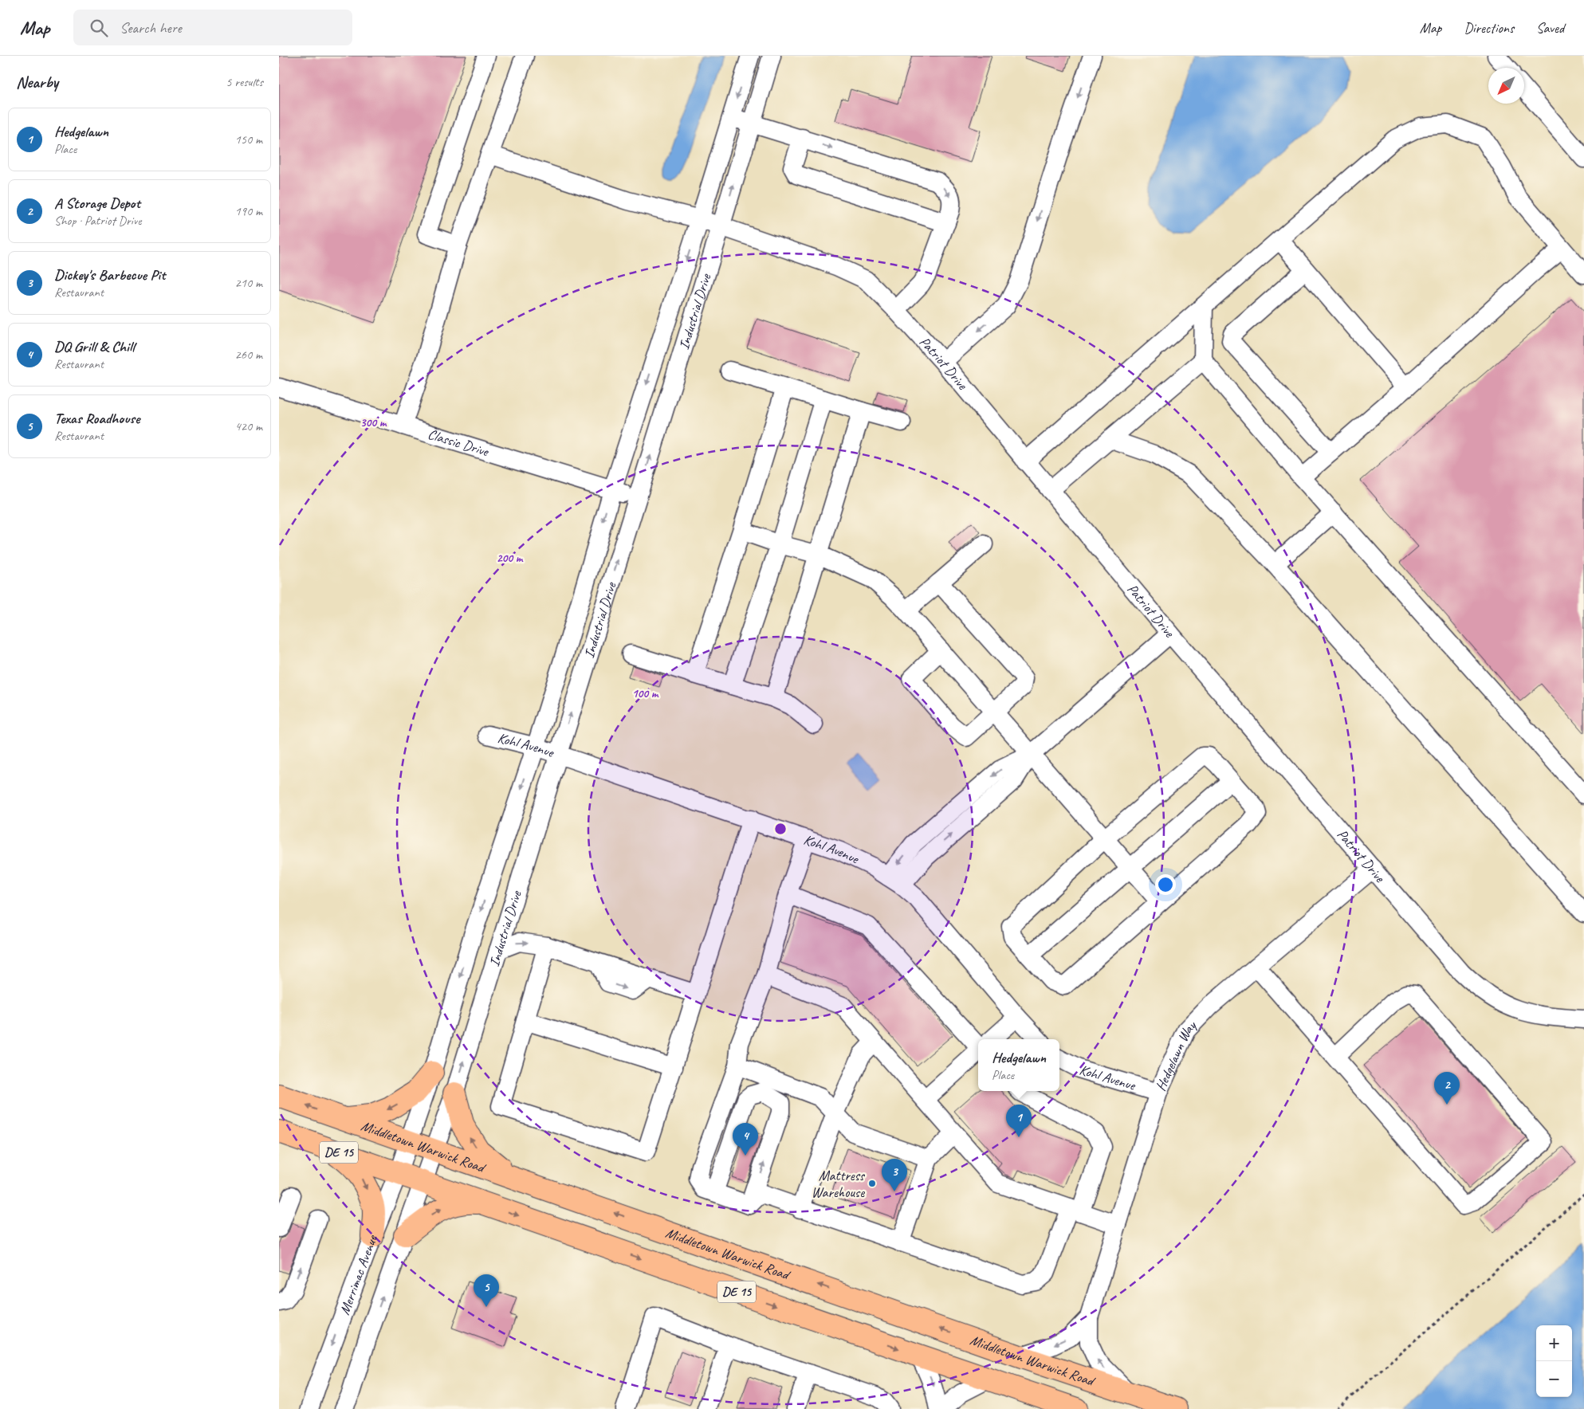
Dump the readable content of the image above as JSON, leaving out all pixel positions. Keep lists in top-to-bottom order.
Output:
{
  "streets": {
    "main road": ["Middletown Warwick Road", "DE 15"],
    "street": [
      "Industrial Drive",
      "Patriot Drive",
      "Classic Drive",
      "Kohl Avenue",
      "Hedgelawn Way",
      "Merrimac Avenue"
    ]
  },
  "crossings": [
    ["Industrial Drive", "Patriot Drive"],
    ["Industrial Drive", "Classic Drive"],
    ["Industrial Drive", "Kohl Avenue"],
    ["Industrial Drive", "Middletown Warwick Road"],
    ["Industrial Drive", "DE 15"],
    ["Industrial Drive", "Merrimac Avenue"],
    ["Patriot Drive", "Hedgelawn Way"],
    ["Kohl Avenue", "Hedgelawn Way"],
    ["Middletown Warwick Road", "Merrimac Avenue"],
    ["DE 15", "Merrimac Avenue"]
  ],
  "places": ["Mattress Warehouse"],
  "north": "bottom left",
  "page": {
    "header": "Map",
    "search": "Search here",
    "nav": ["Map", "Directions", "Saved"],
    "heading": ["Nearby", "5 results"],
    "list": [
      {
        "mark": "1",
        "name": "Hedgelawn",
        "note": "Place",
        "value": "150 m"
      },
      {
        "mark": "2",
        "name": "A Storage Depot",
        "note": "Shop · Patriot Drive",
        "value": "190 m"
      },
      {
        "mark": "3",
        "name": "Dickey's Barbecue Pit",
        "note": "Restaurant",
        "value": "210 m"
      },
      {
        "mark": "4",
        "name": "DQ Grill & Chill",
        "note": "Restaurant",
        "value": "260 m"
      },
      {
        "mark": "5",
        "name": "Texas Roadhouse",
        "note": "Restaurant",
        "value": "420 m"
      }
    ],
    "popup": ["Hedgelawn", "Place"],
    "pins": [
      "2",
      "1",
      "4",
      "3",
      "5"
    ],
    "map_buttons": ["+", "−"]
  },
  "rings": ["300 m", "200 m", "100 m"]
}
